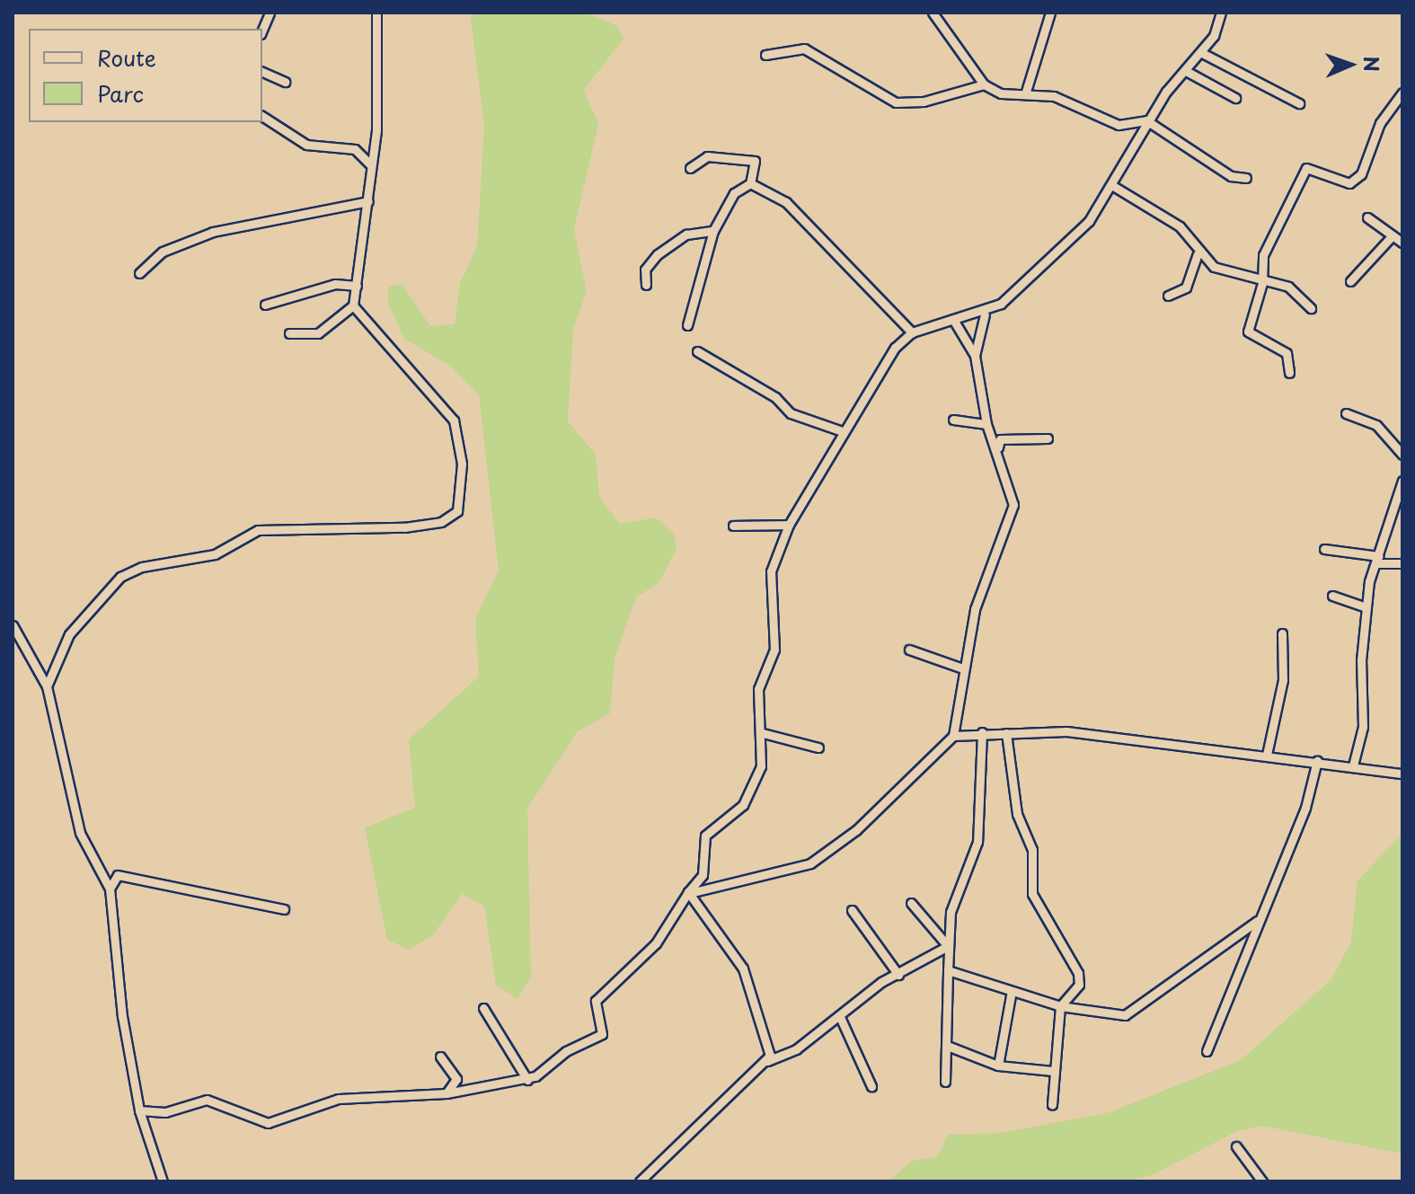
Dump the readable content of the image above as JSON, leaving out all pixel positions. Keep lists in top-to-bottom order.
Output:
{
  "legend": ["Route", "Parc"],
  "north": "right"
}
